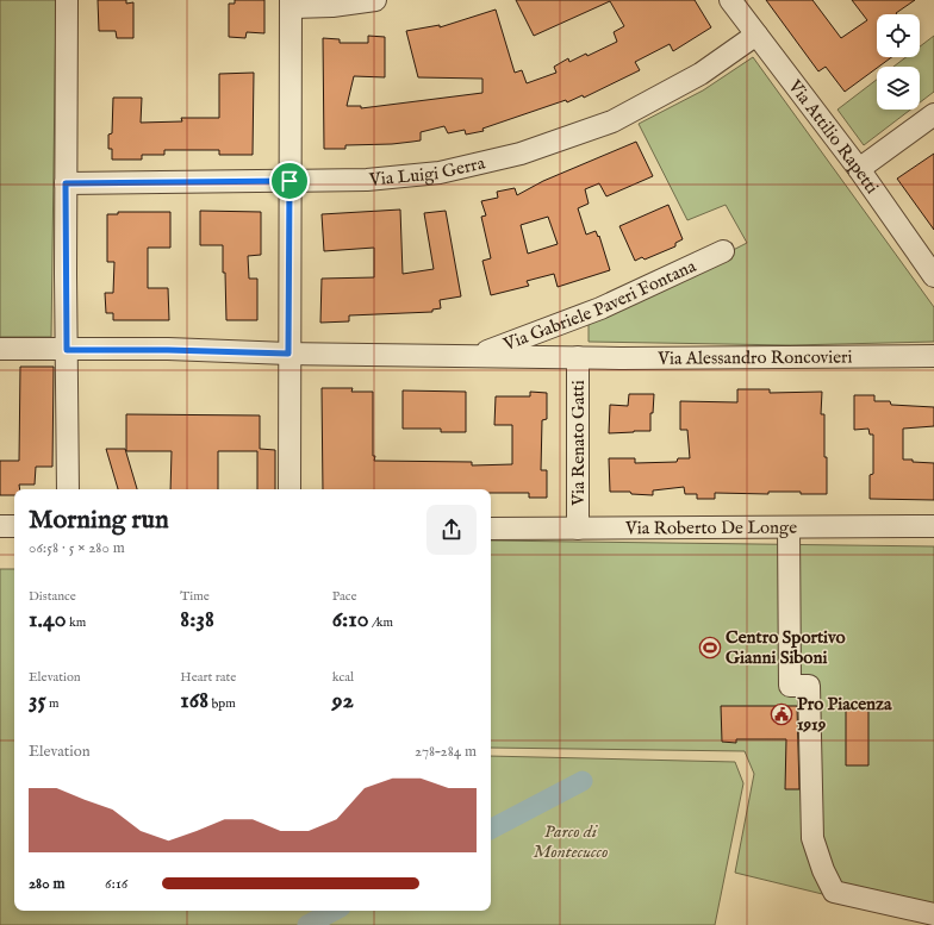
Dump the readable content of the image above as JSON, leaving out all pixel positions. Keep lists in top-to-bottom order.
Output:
{
  "streets": {
    "street": [
      "Via Attilio Rapetti",
      "Via Luigi Gerra",
      "Via Gabriele Paveri Fontana",
      "Via Alessandro Roncovieri",
      "Via Renato Gatti",
      "Via Roberto De Longe"
    ]
  },
  "crossings": [
    ["Via Attilio Rapetti", "Via Luigi Gerra"],
    ["Via Gabriele Paveri Fontana", "Via Alessandro Roncovieri"],
    ["Via Gabriele Paveri Fontana", "Via Renato Gatti"],
    ["Via Alessandro Roncovieri", "Via Renato Gatti"],
    ["Via Renato Gatti", "Via Roberto De Longe"]
  ],
  "parks": ["Parco di Montecucco"],
  "places": {
    "sports": ["Centro Sportivo Gianni Siboni"],
    "public building": ["Pro Piacenza 1919"]
  },
  "page": {
    "heading": ["Morning run", "06:58 · 5 × 280 m"],
    "stats": [
      ["Distance", "1.40 km"],
      ["Time", "8:38"],
      ["Pace", "6:10 /km"],
      ["Elevation", "35 m"],
      ["Heart rate", "168 bpm"],
      ["kcal", "92"]
    ],
    "chart": ["Elevation", "278–284 m"],
    "list": [
      {
        "name": "280 m",
        "note": "6:16"
      }
    ]
  }
}
